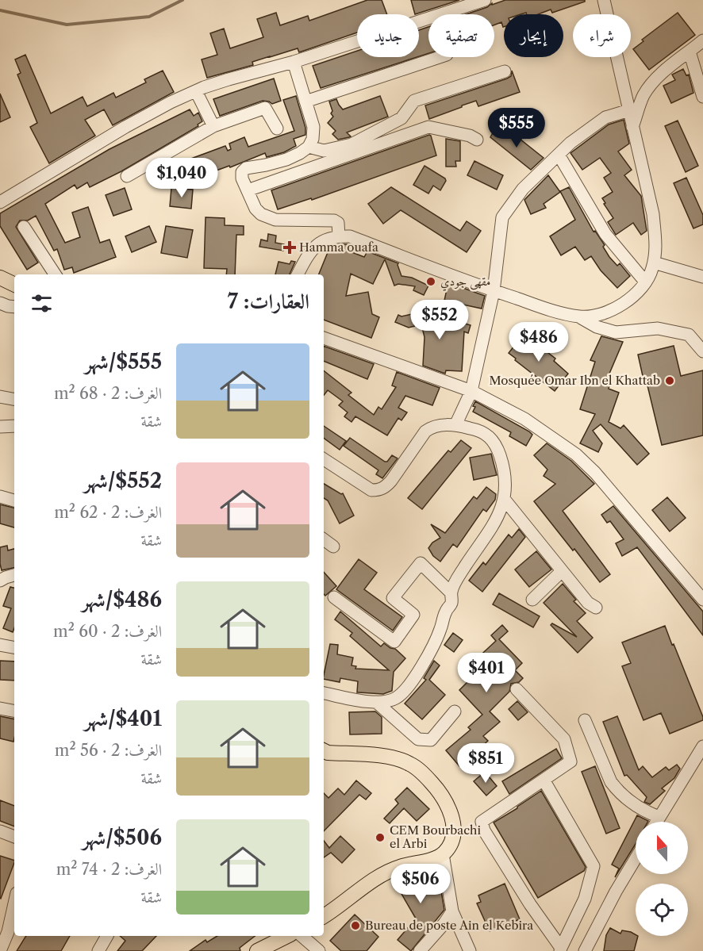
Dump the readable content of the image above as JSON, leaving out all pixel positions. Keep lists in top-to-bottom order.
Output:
{
  "places": {
    "health": ["Hamma ouafa"],
    "other": [
      "مقهى جودي",
      "Mosquée Omar Ibn el Khattab",
      "CEM Bourbachi el Arbi",
      "Bureau de poste Ain el Kebira"
    ]
  },
  "north": "top",
  "page": {
    "chip": [
      "شراء",
      "إيجار",
      "تصفية",
      "جديد"
    ],
    "price": [
      "$555",
      "$1,040",
      "$552",
      "$486",
      "$401",
      "$851",
      "$506"
    ],
    "heading": "العقارات: 7",
    "list": [
      {
        "name": "$555/شهر",
        "note": "الغرف: 2 · 68 m² · شقة"
      },
      {
        "name": "$552/شهر",
        "note": "الغرف: 2 · 62 m² · شقة"
      },
      {
        "name": "$486/شهر",
        "note": "الغرف: 2 · 60 m² · شقة"
      },
      {
        "name": "$401/شهر",
        "note": "الغرف: 2 · 56 m² · شقة"
      },
      {
        "name": "$506/شهر",
        "note": "الغرف: 2 · 74 m² · شقة"
      }
    ]
  }
}
